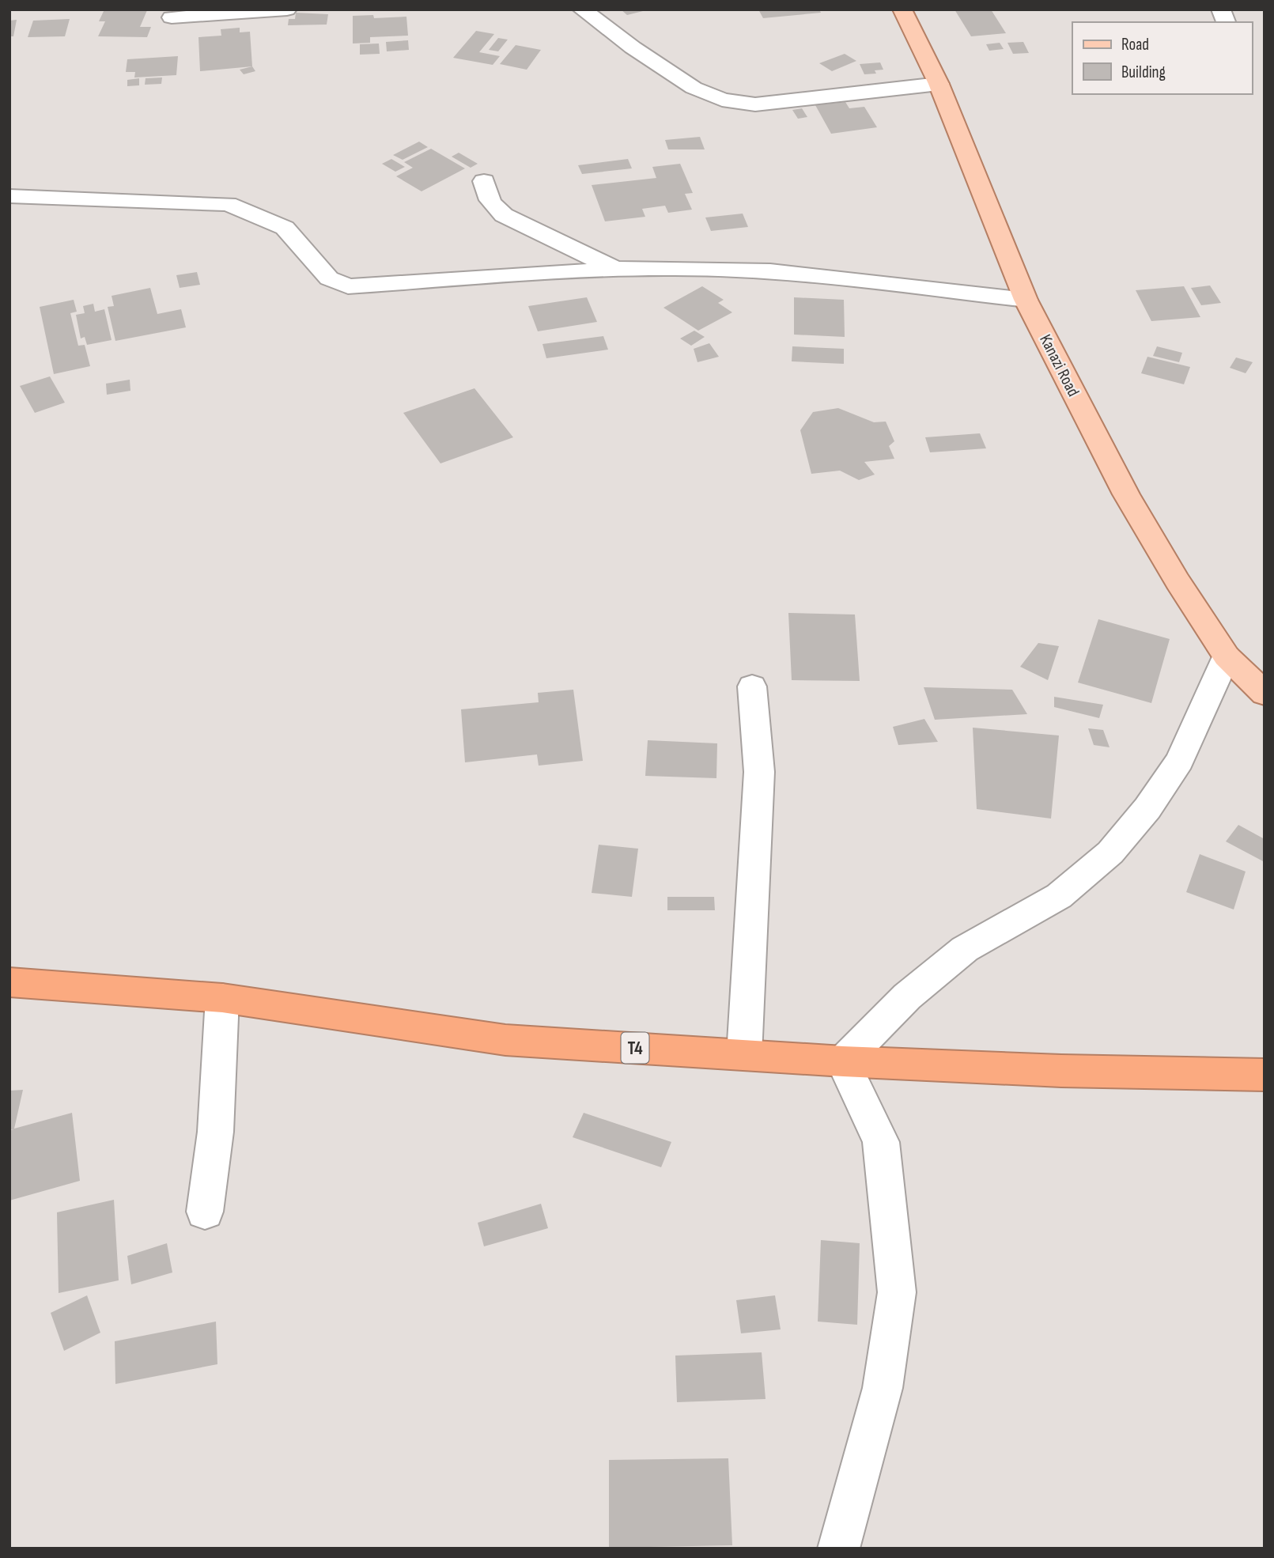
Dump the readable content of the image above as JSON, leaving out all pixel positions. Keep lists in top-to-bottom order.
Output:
{
  "streets": {
    "highway": ["T4"],
    "main road": ["Kanazi Road"]
  },
  "legend": ["Road", "Building"]
}
